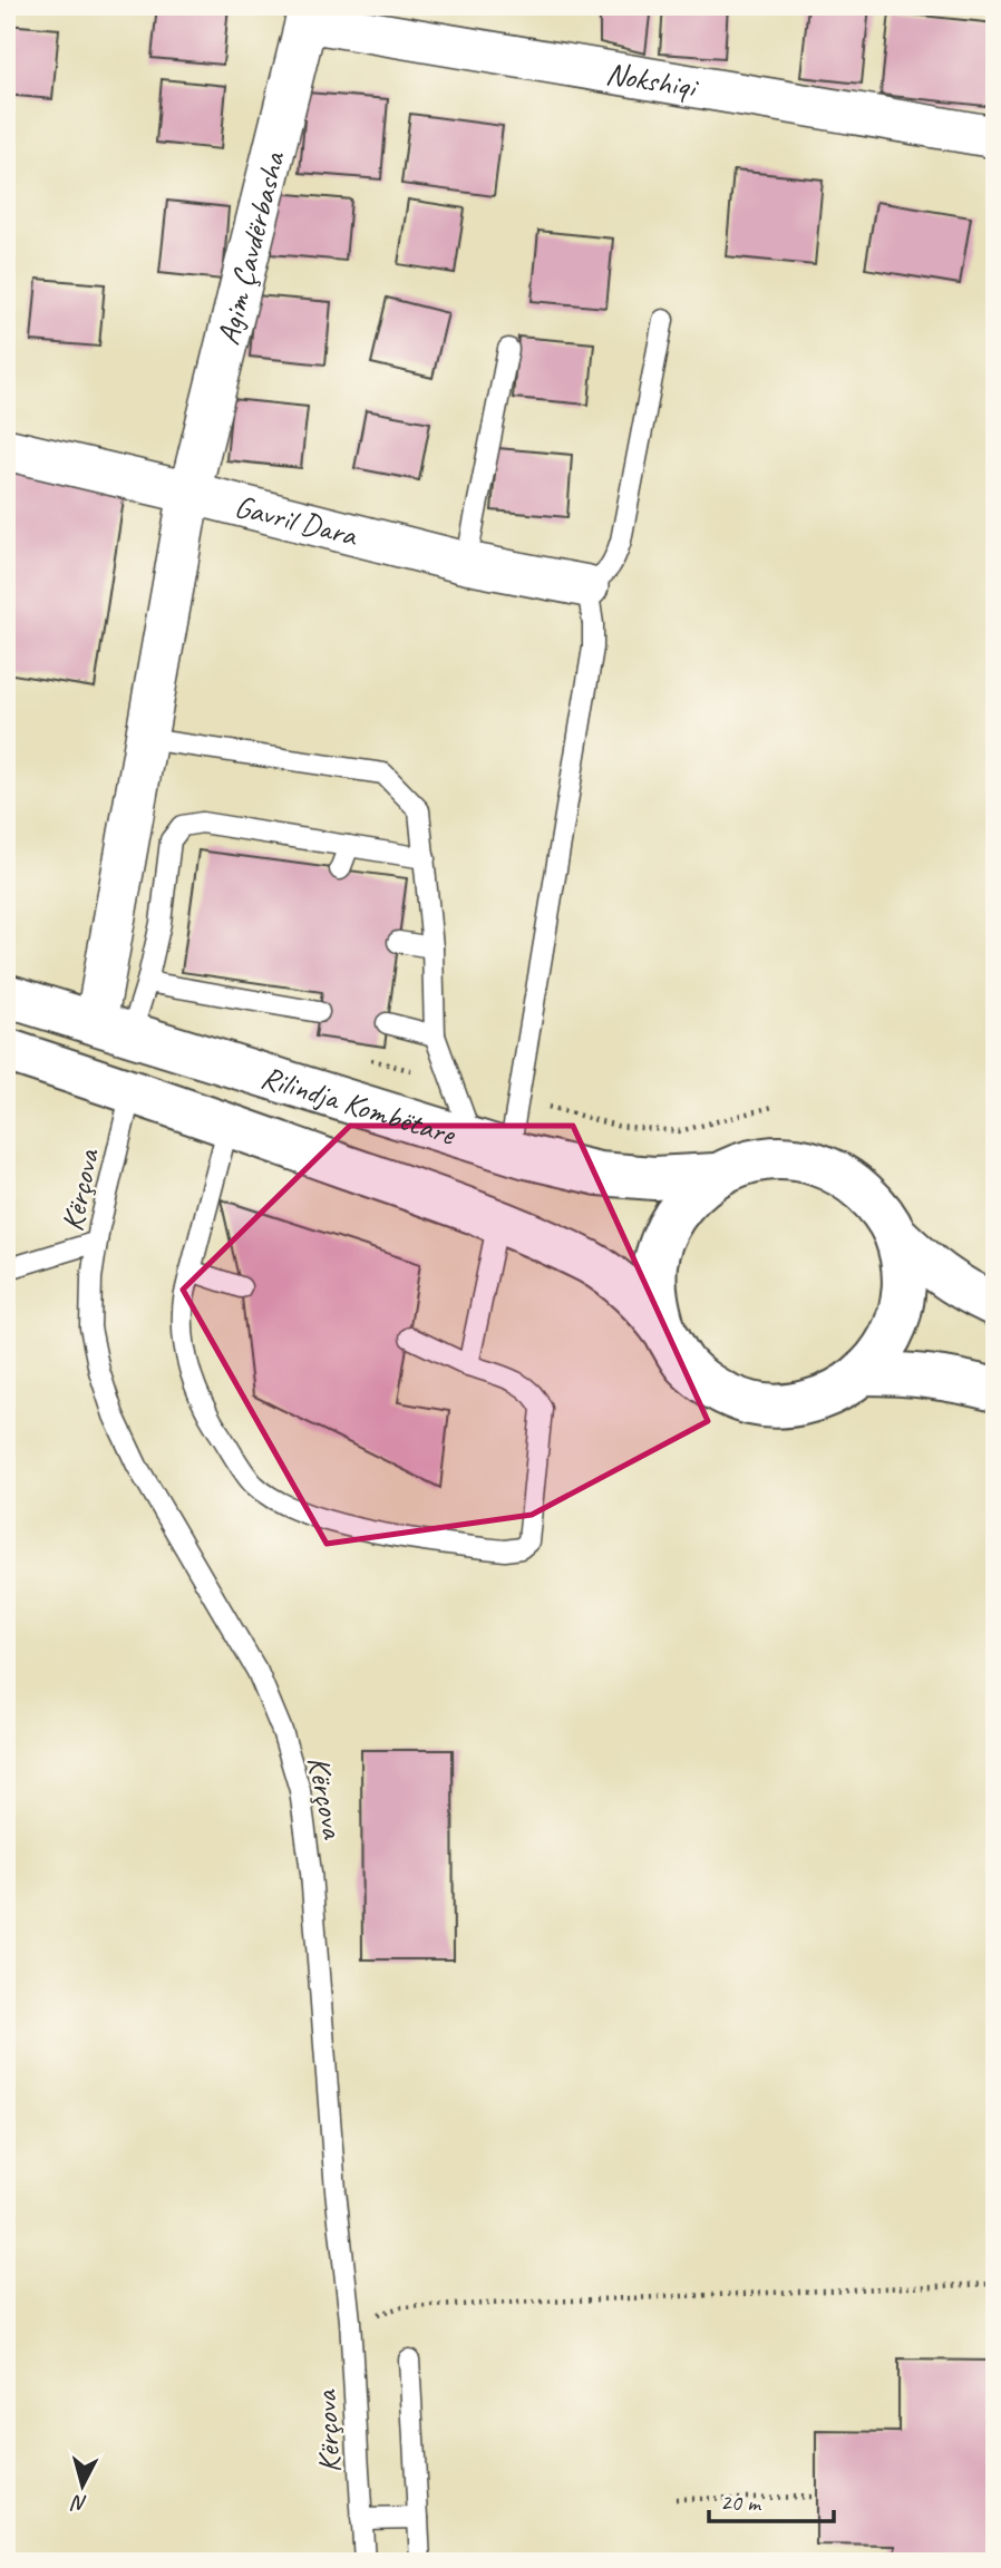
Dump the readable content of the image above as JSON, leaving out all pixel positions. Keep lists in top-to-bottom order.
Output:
{
  "streets": {
    "main road": ["Rilindja Kombëtare"],
    "street": ["Nokshiqi", "Agim Çavdërbasha", "Gavril Dara"],
    "lane": ["Kërçova"]
  },
  "crossings": [
    ["Nokshiqi", "Agim Çavdërbasha"],
    ["Agim Çavdërbasha", "Gavril Dara"],
    ["Agim Çavdërbasha", "Rilindja Kombëtare"],
    ["Rilindja Kombëtare", "Kërçova"]
  ],
  "scale_bar": "20 m",
  "north": "bottom"
}
